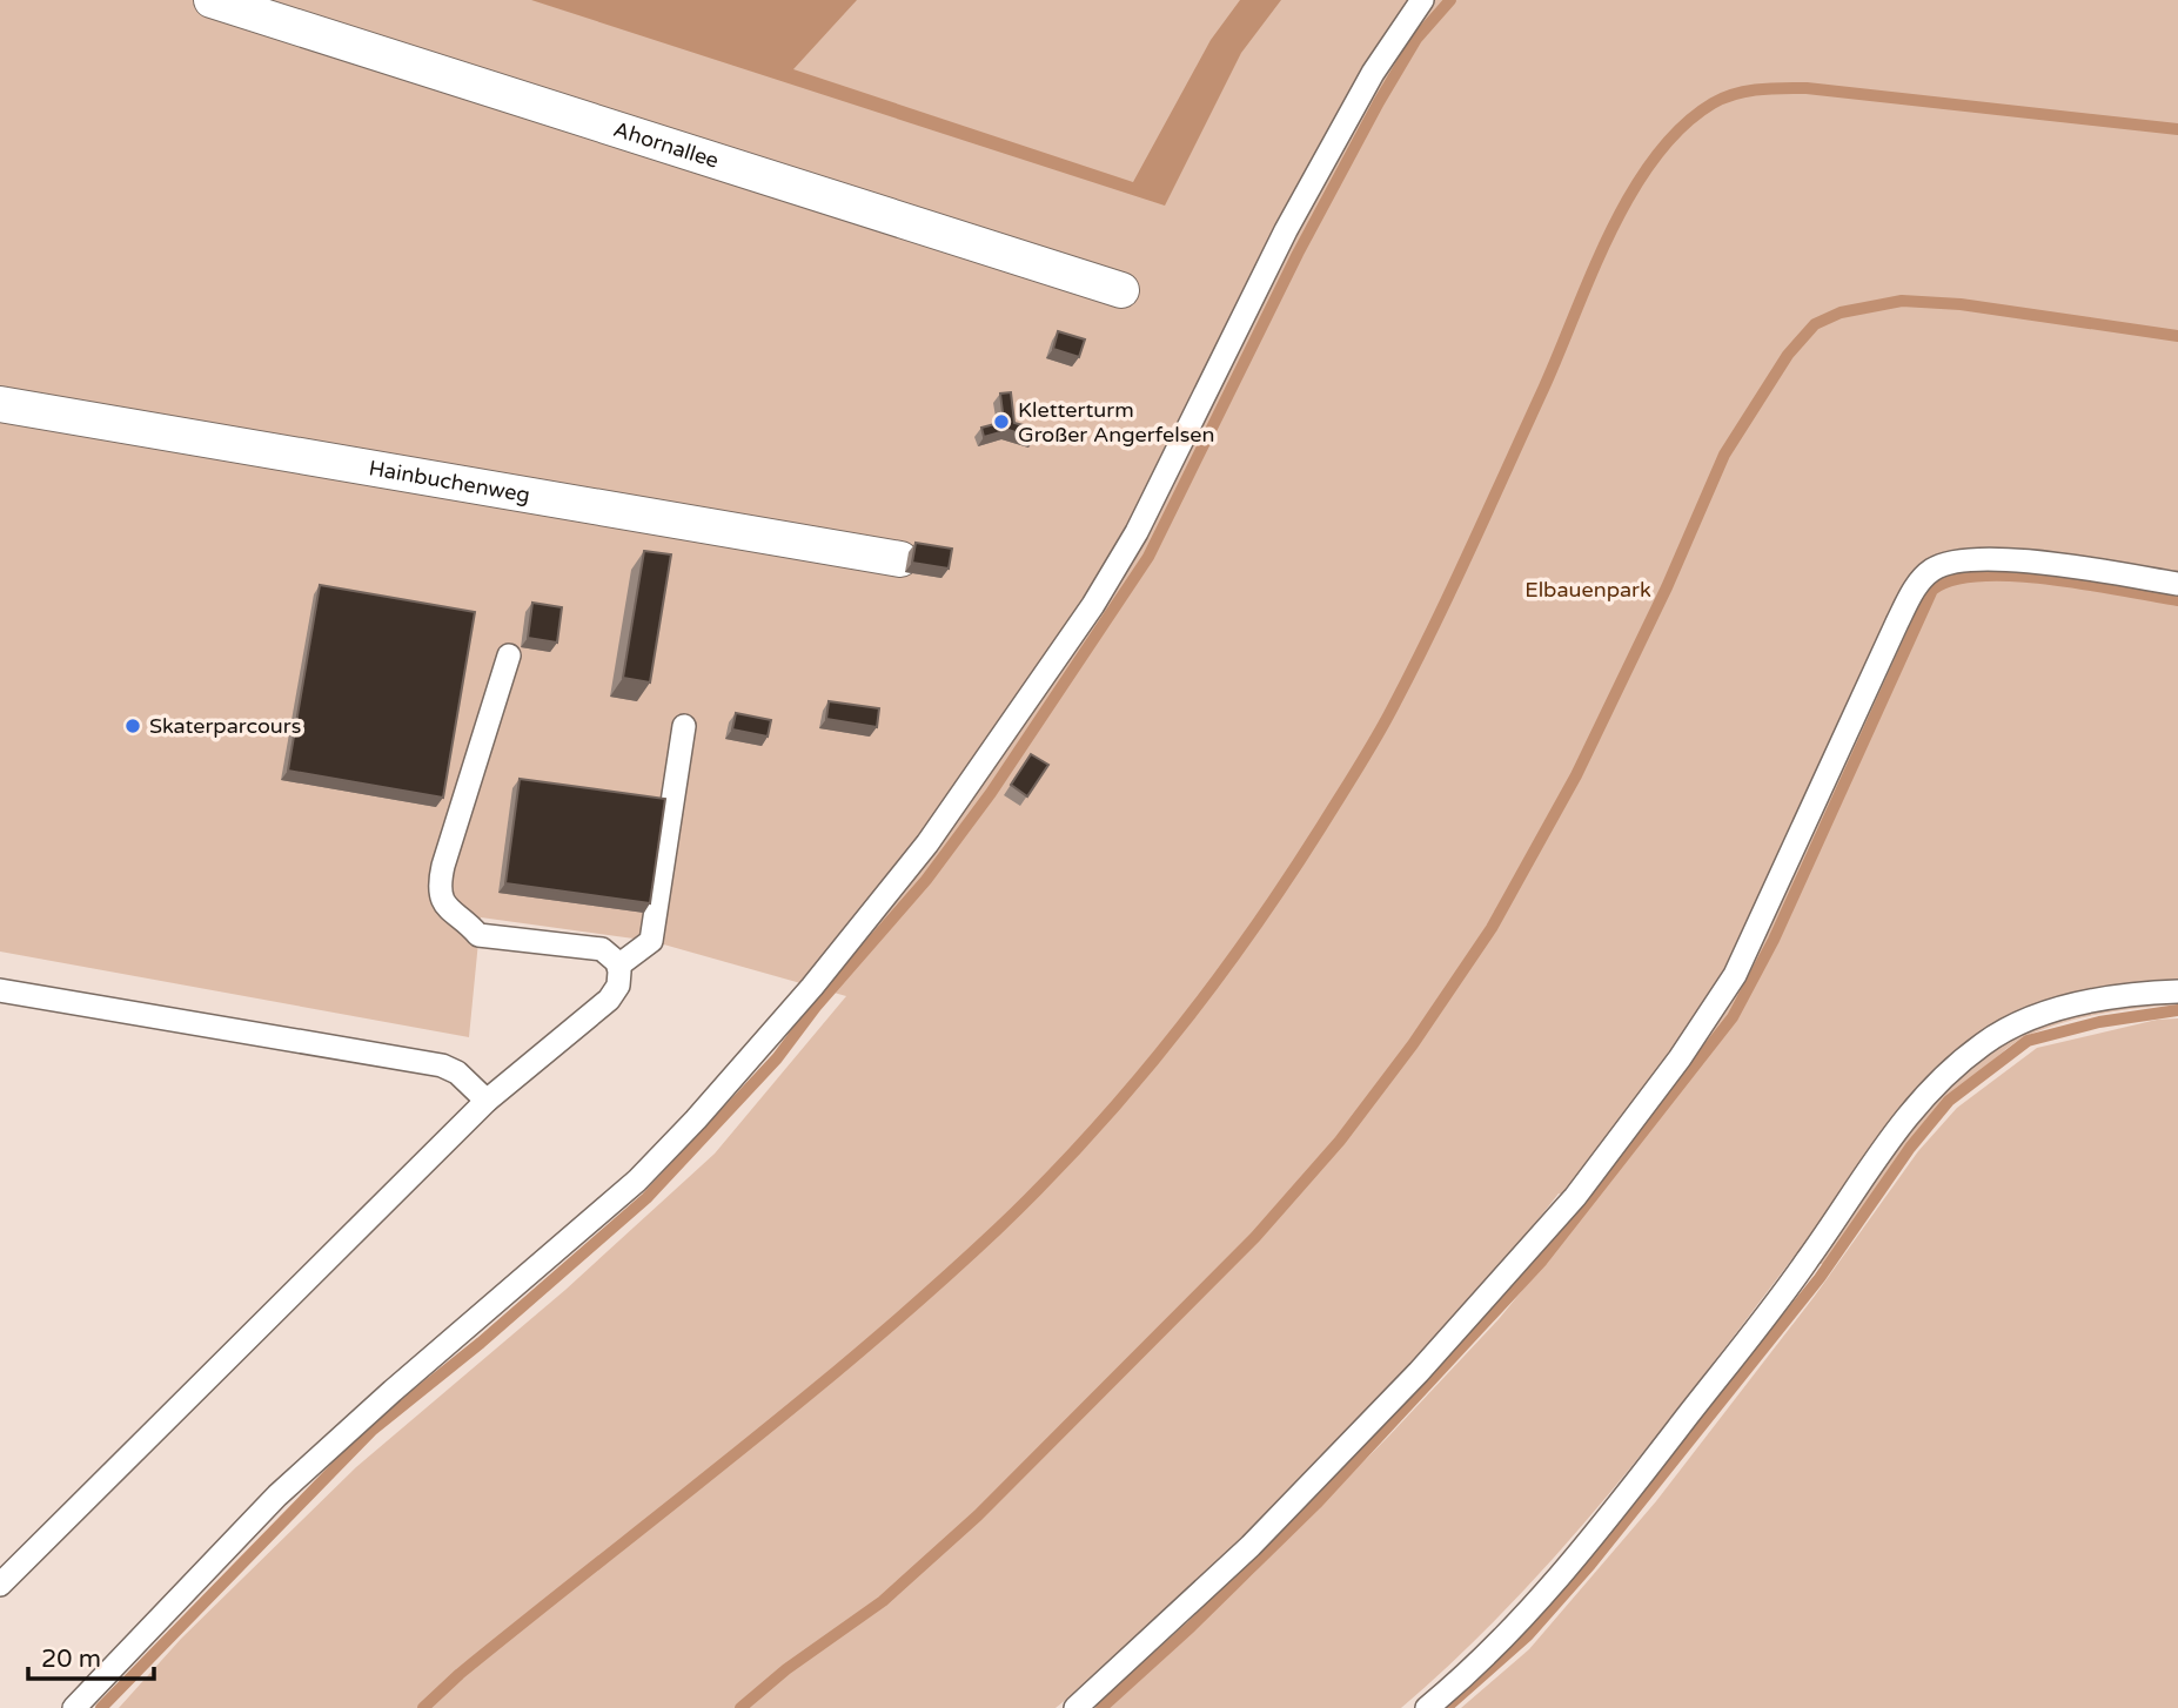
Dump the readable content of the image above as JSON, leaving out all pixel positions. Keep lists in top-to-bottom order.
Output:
{
  "streets": {
    "street": ["Ahornallee", "Hainbuchenweg"]
  },
  "parks": ["Elbauenpark"],
  "places": ["Kletterturm Großer Angerfelsen", "Skaterparcours"],
  "scale_bar": "20 m"
}
